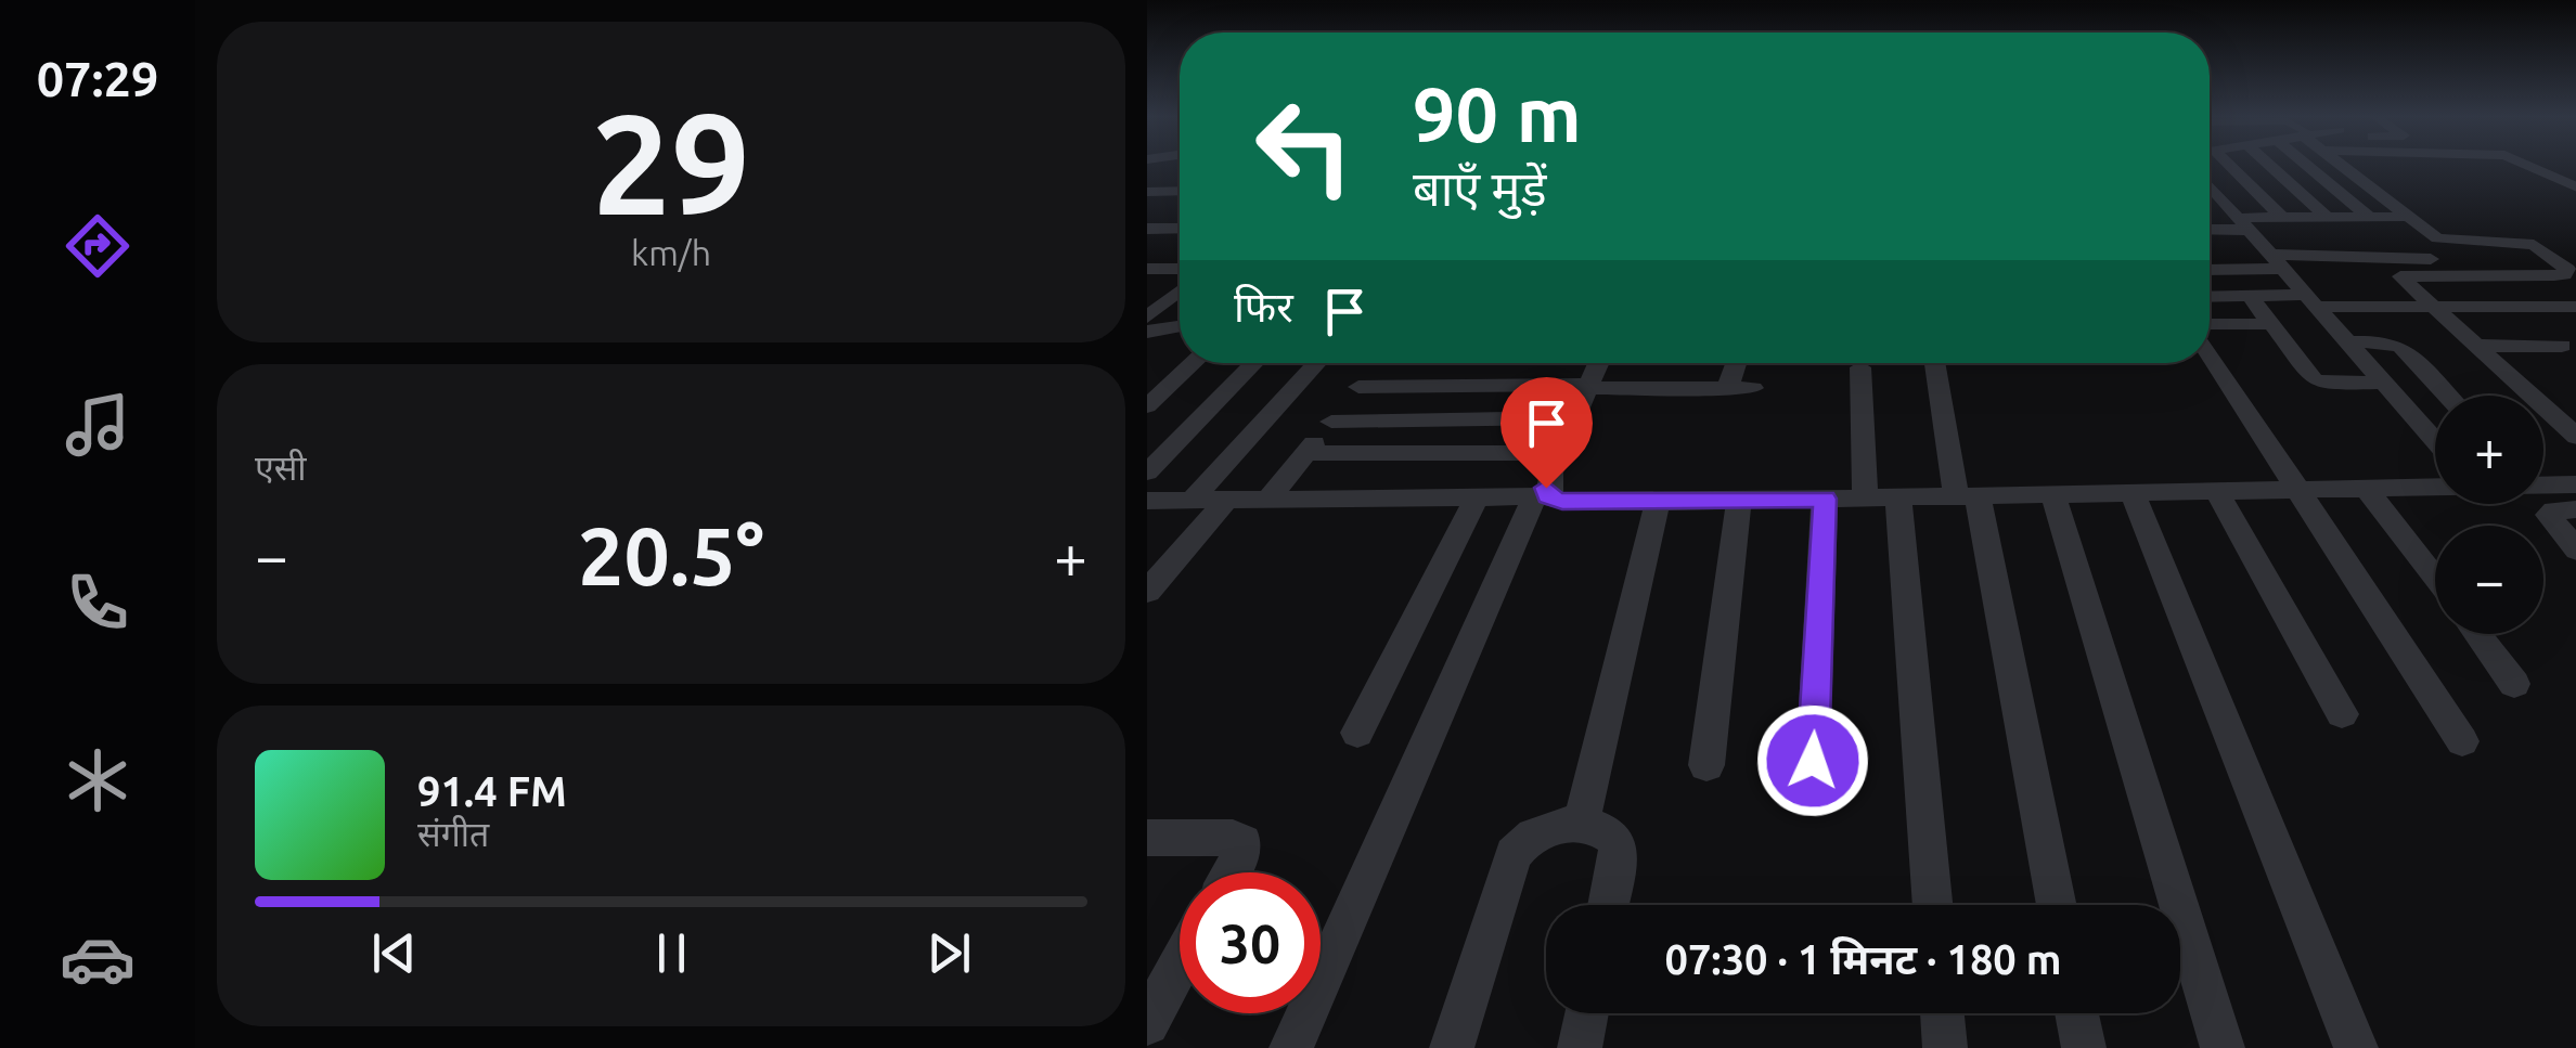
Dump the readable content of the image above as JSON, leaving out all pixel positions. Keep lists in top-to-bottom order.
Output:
{
  "page": {
    "tabs": "07:29",
    "tile": [
      ["29", "km/h"],
      "एसी"
    ],
    "turn": ["90 m", "बाएँ मुड़ें"],
    "then": "फिर",
    "map_buttons": ["+", "−"],
    "heat": ["−", "20.5°", "+"],
    "song": ["91.4 FM", "संगीत"],
    "limit": "30",
    "trip": "07:30 · 1 मिनट · 180 m"
  }
}
